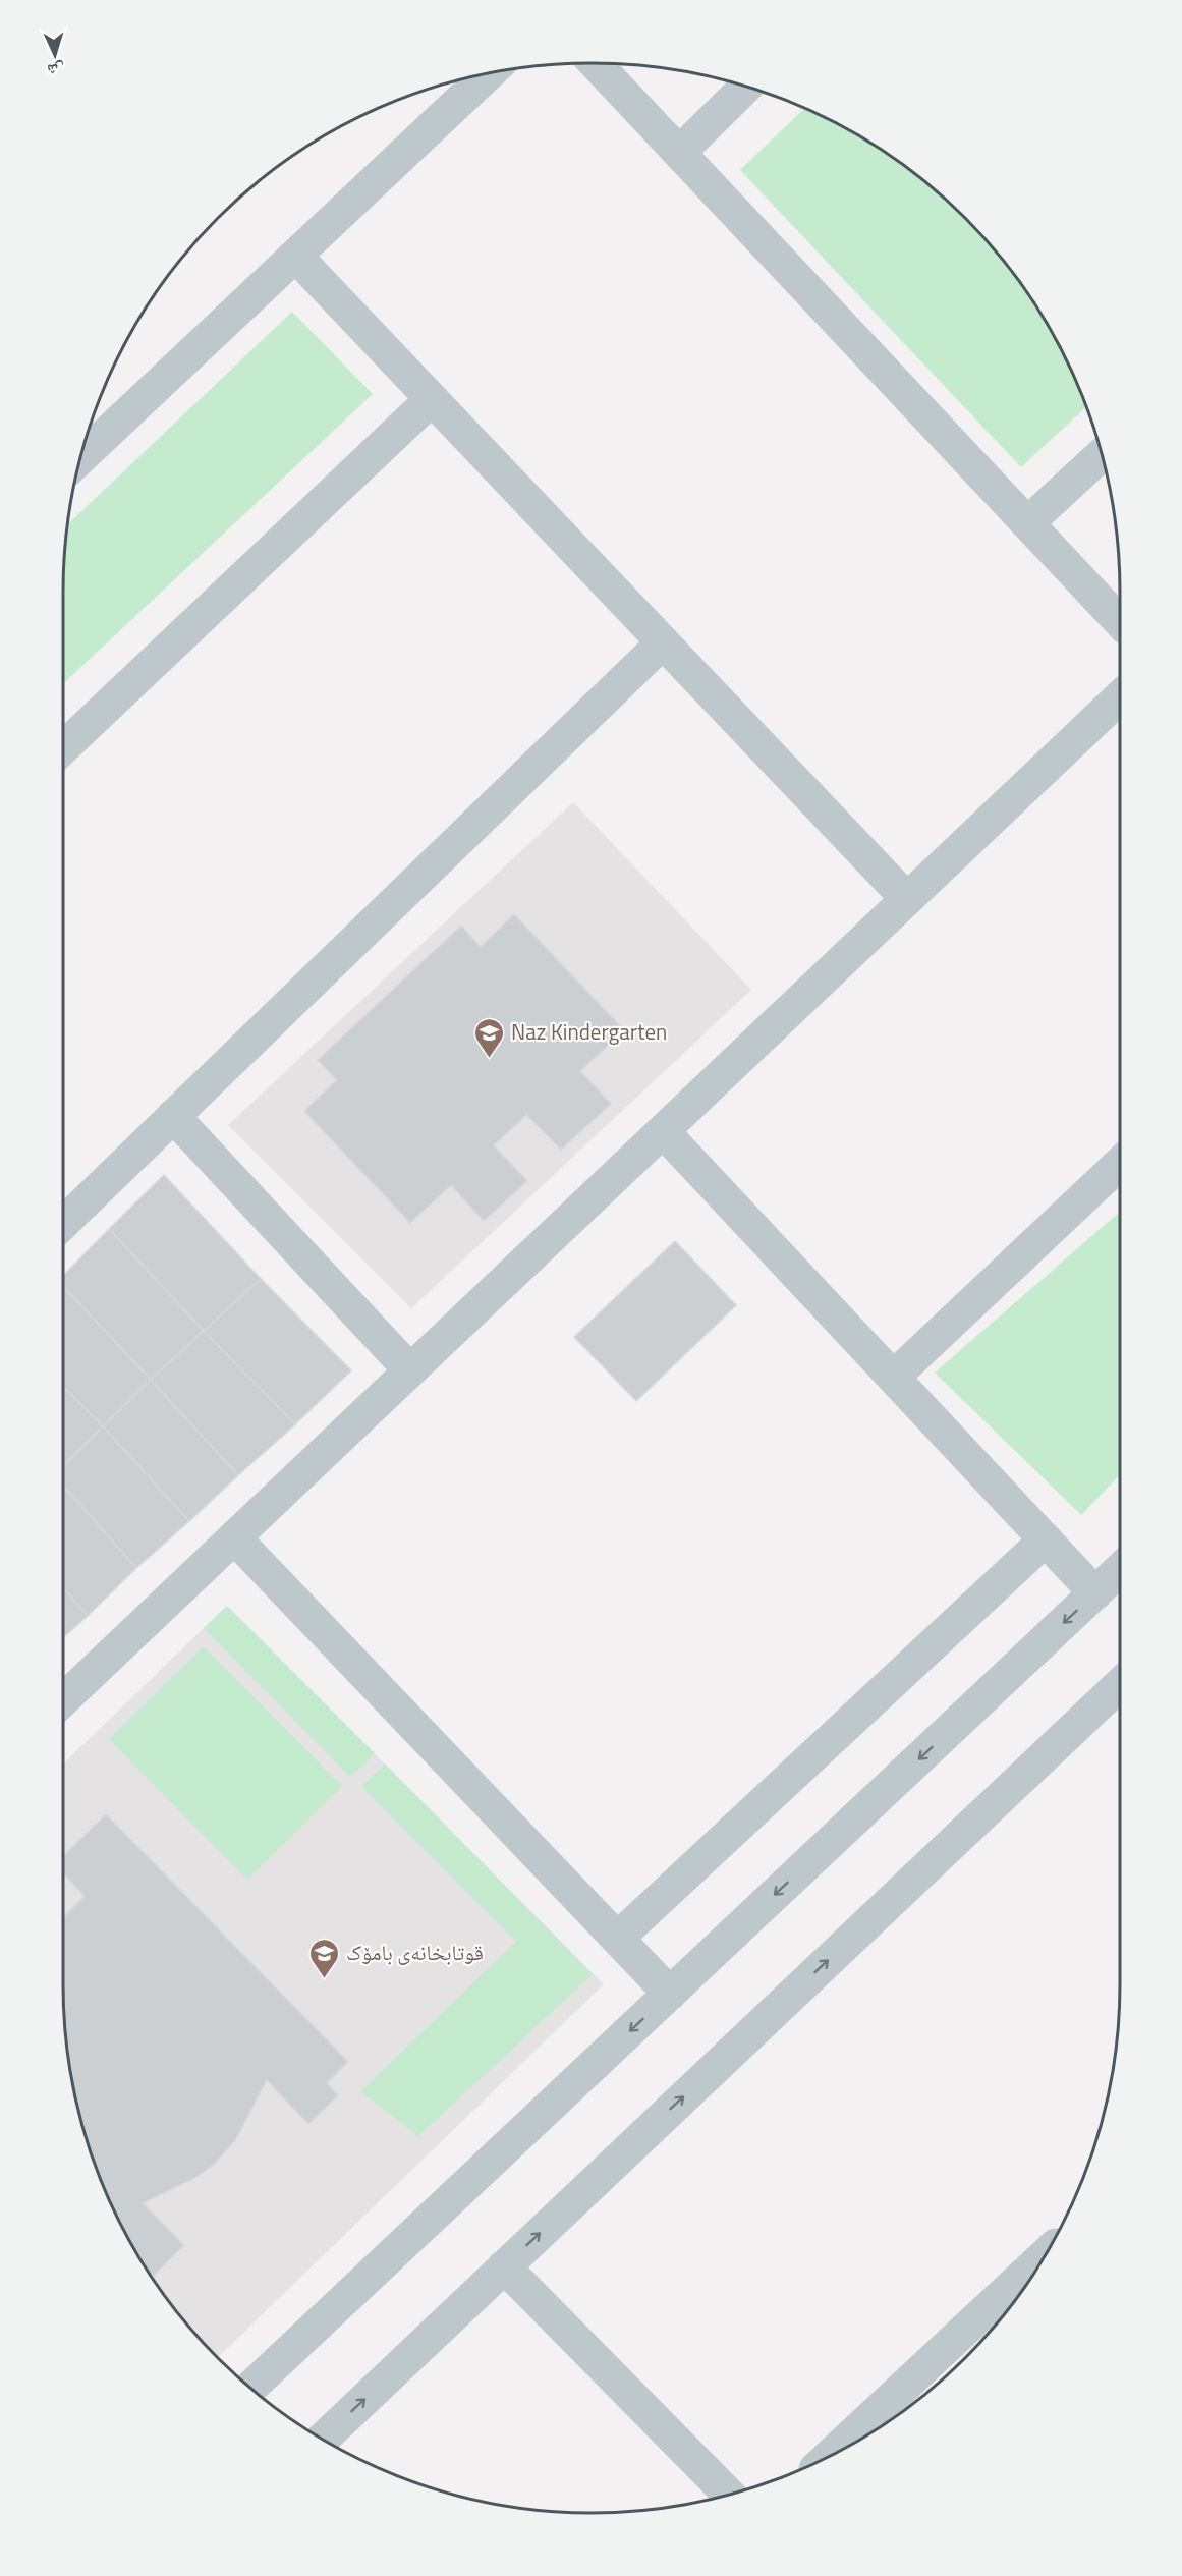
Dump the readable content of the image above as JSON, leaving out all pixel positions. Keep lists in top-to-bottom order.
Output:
{
  "places": {
    "school or university": ["Naz Kindergarten", "قوتابخانەی بامۆک"]
  },
  "north": "bottom"
}
